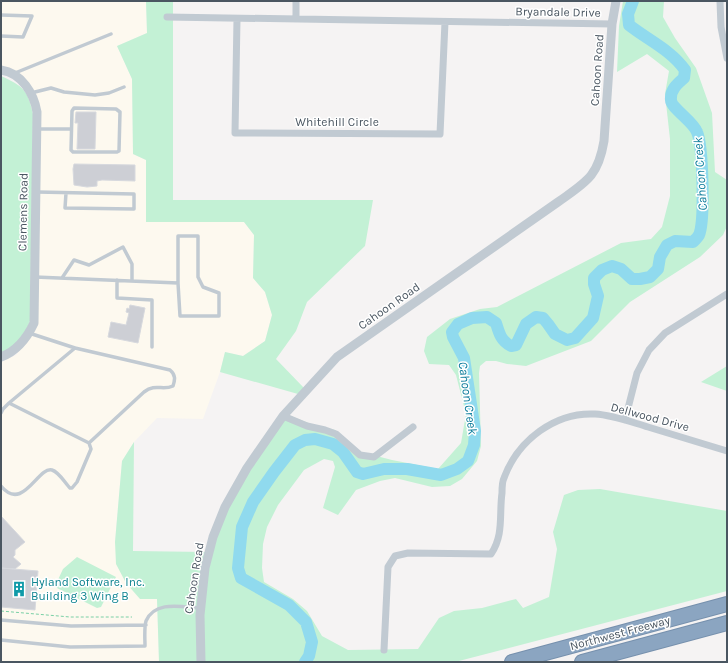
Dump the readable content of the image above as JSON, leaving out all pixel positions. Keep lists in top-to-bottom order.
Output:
{
  "streets": {
    "highway": ["Northwest Freeway"],
    "street": [
      "Bryandale Drive",
      "Cahoon Road",
      "Whitehill Circle",
      "Clemens Road",
      "Dellwood Drive"
    ]
  },
  "crossings": [
    ["Bryandale Drive", "Cahoon Road"],
    ["Bryandale Drive", "Whitehill Circle"]
  ],
  "water": ["Cahoon Creek"],
  "places": {
    "building": ["Hyland Software, Inc. Building 3 Wing B"]
  }
}
